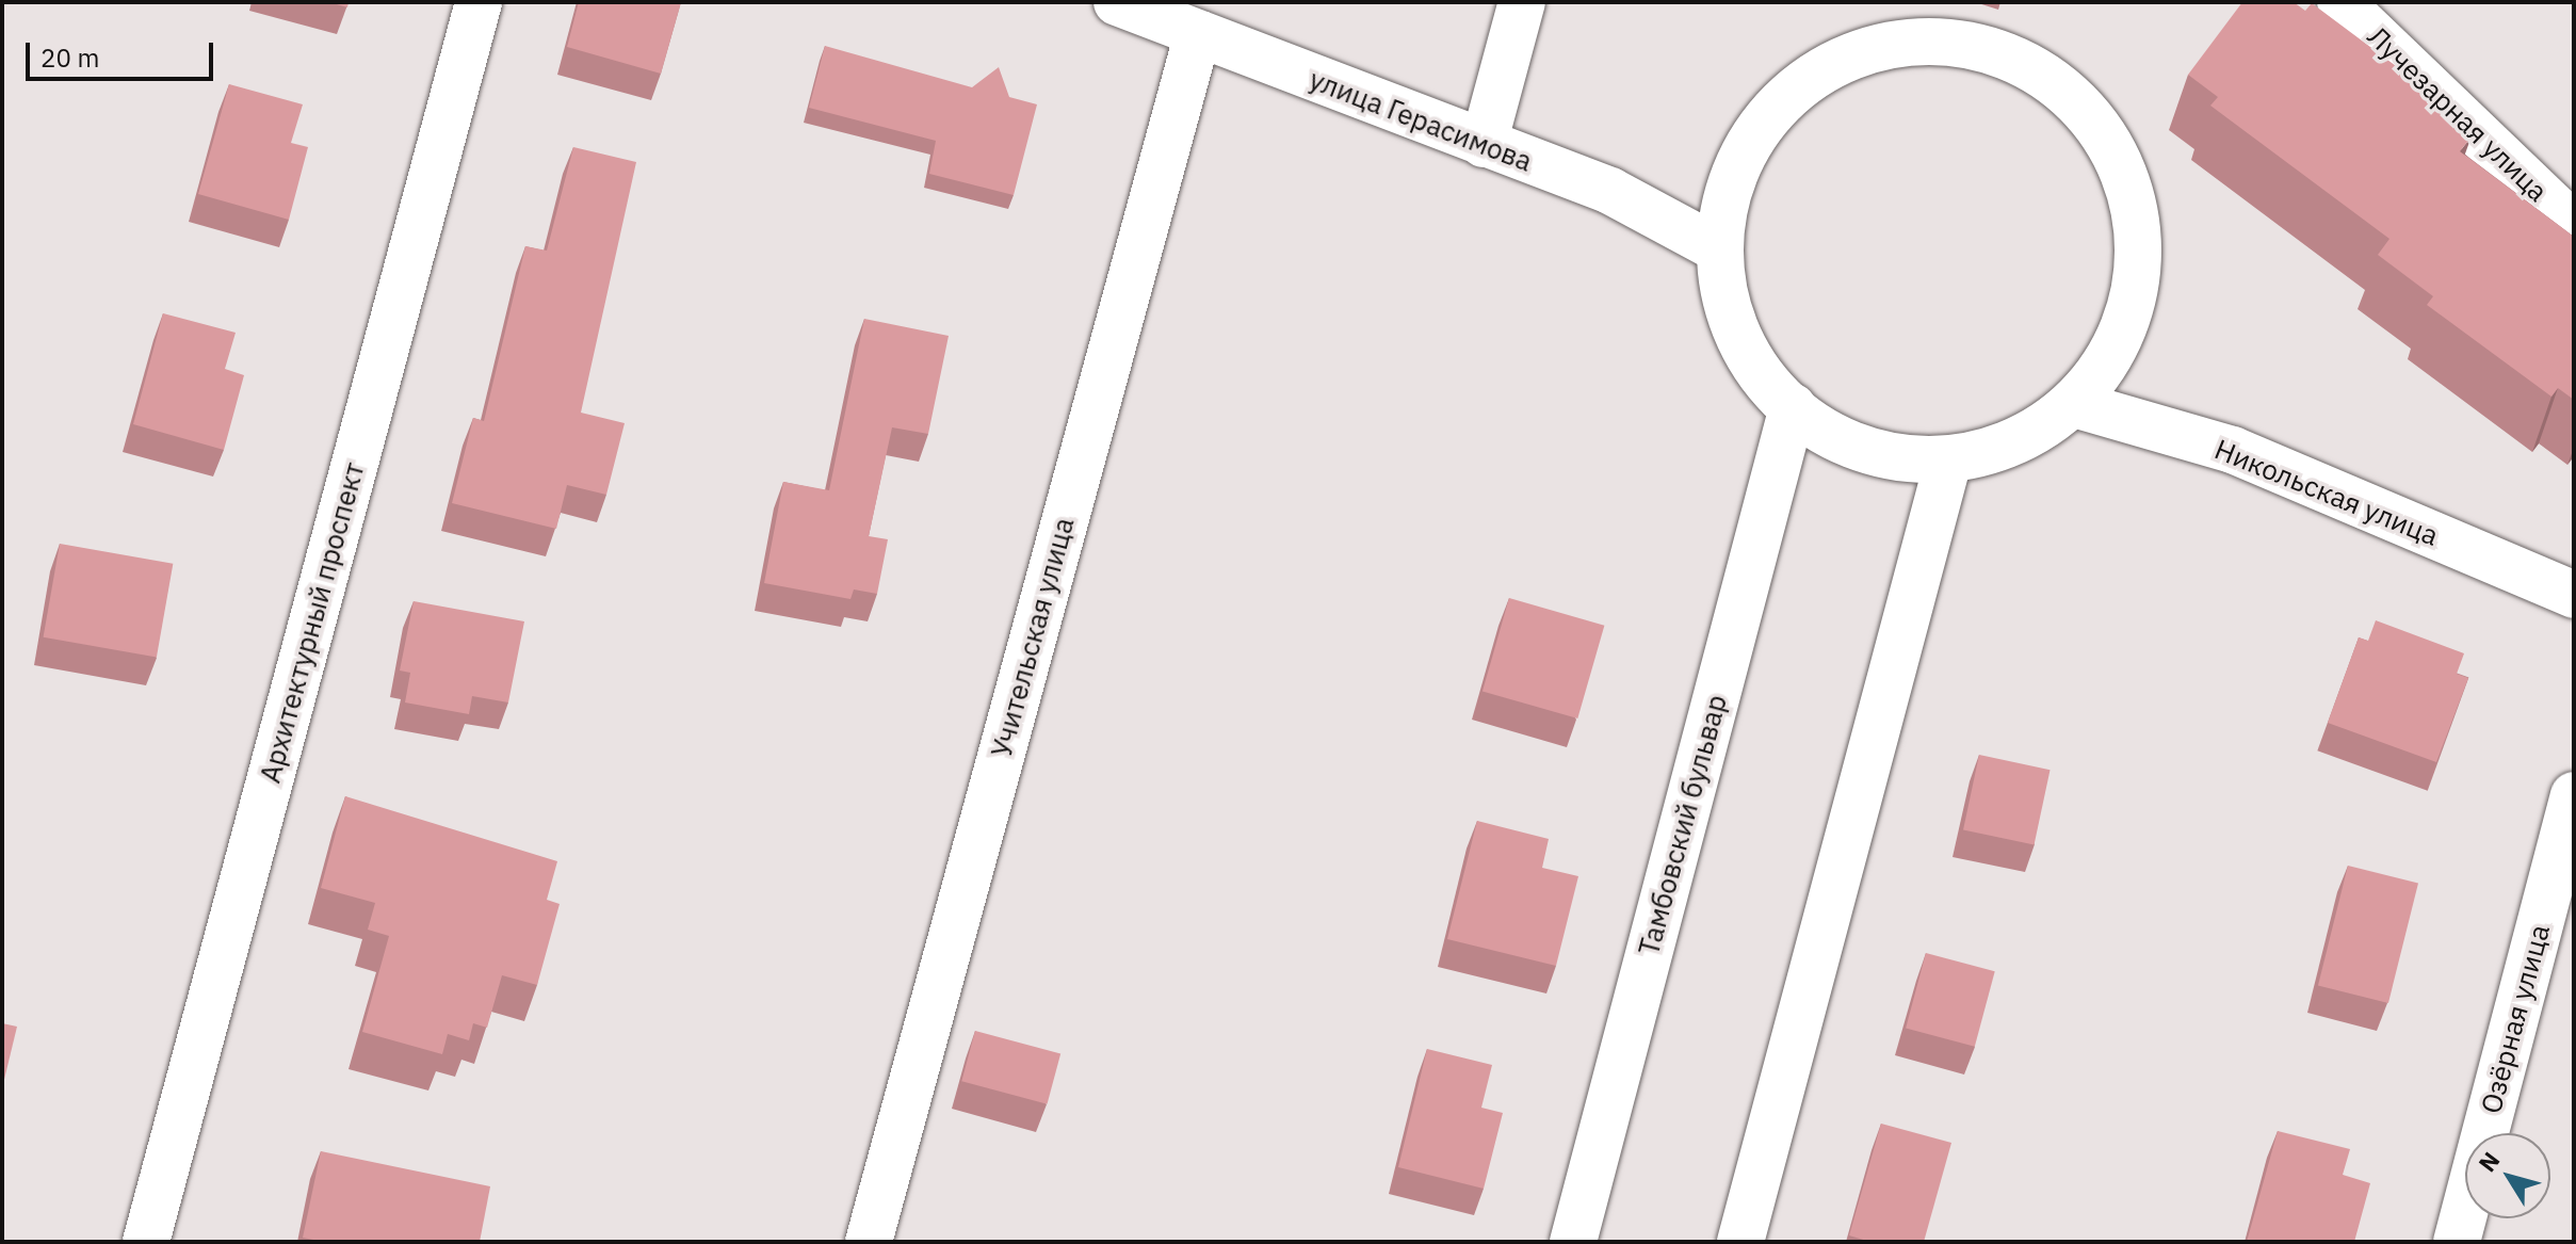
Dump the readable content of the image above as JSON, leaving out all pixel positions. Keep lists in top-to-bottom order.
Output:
{
  "streets": {
    "street": [
      "Лучезарная улица",
      "улица Герасимова",
      "Никольская улица",
      "Архитектурный проспект",
      "Учительская улица",
      "Тамбовский бульвар",
      "Озёрная улица"
    ]
  },
  "crossings": [
    ["улица Герасимова", "Учительская улица"]
  ],
  "scale_bar": "20 m",
  "north": "top left"
}
